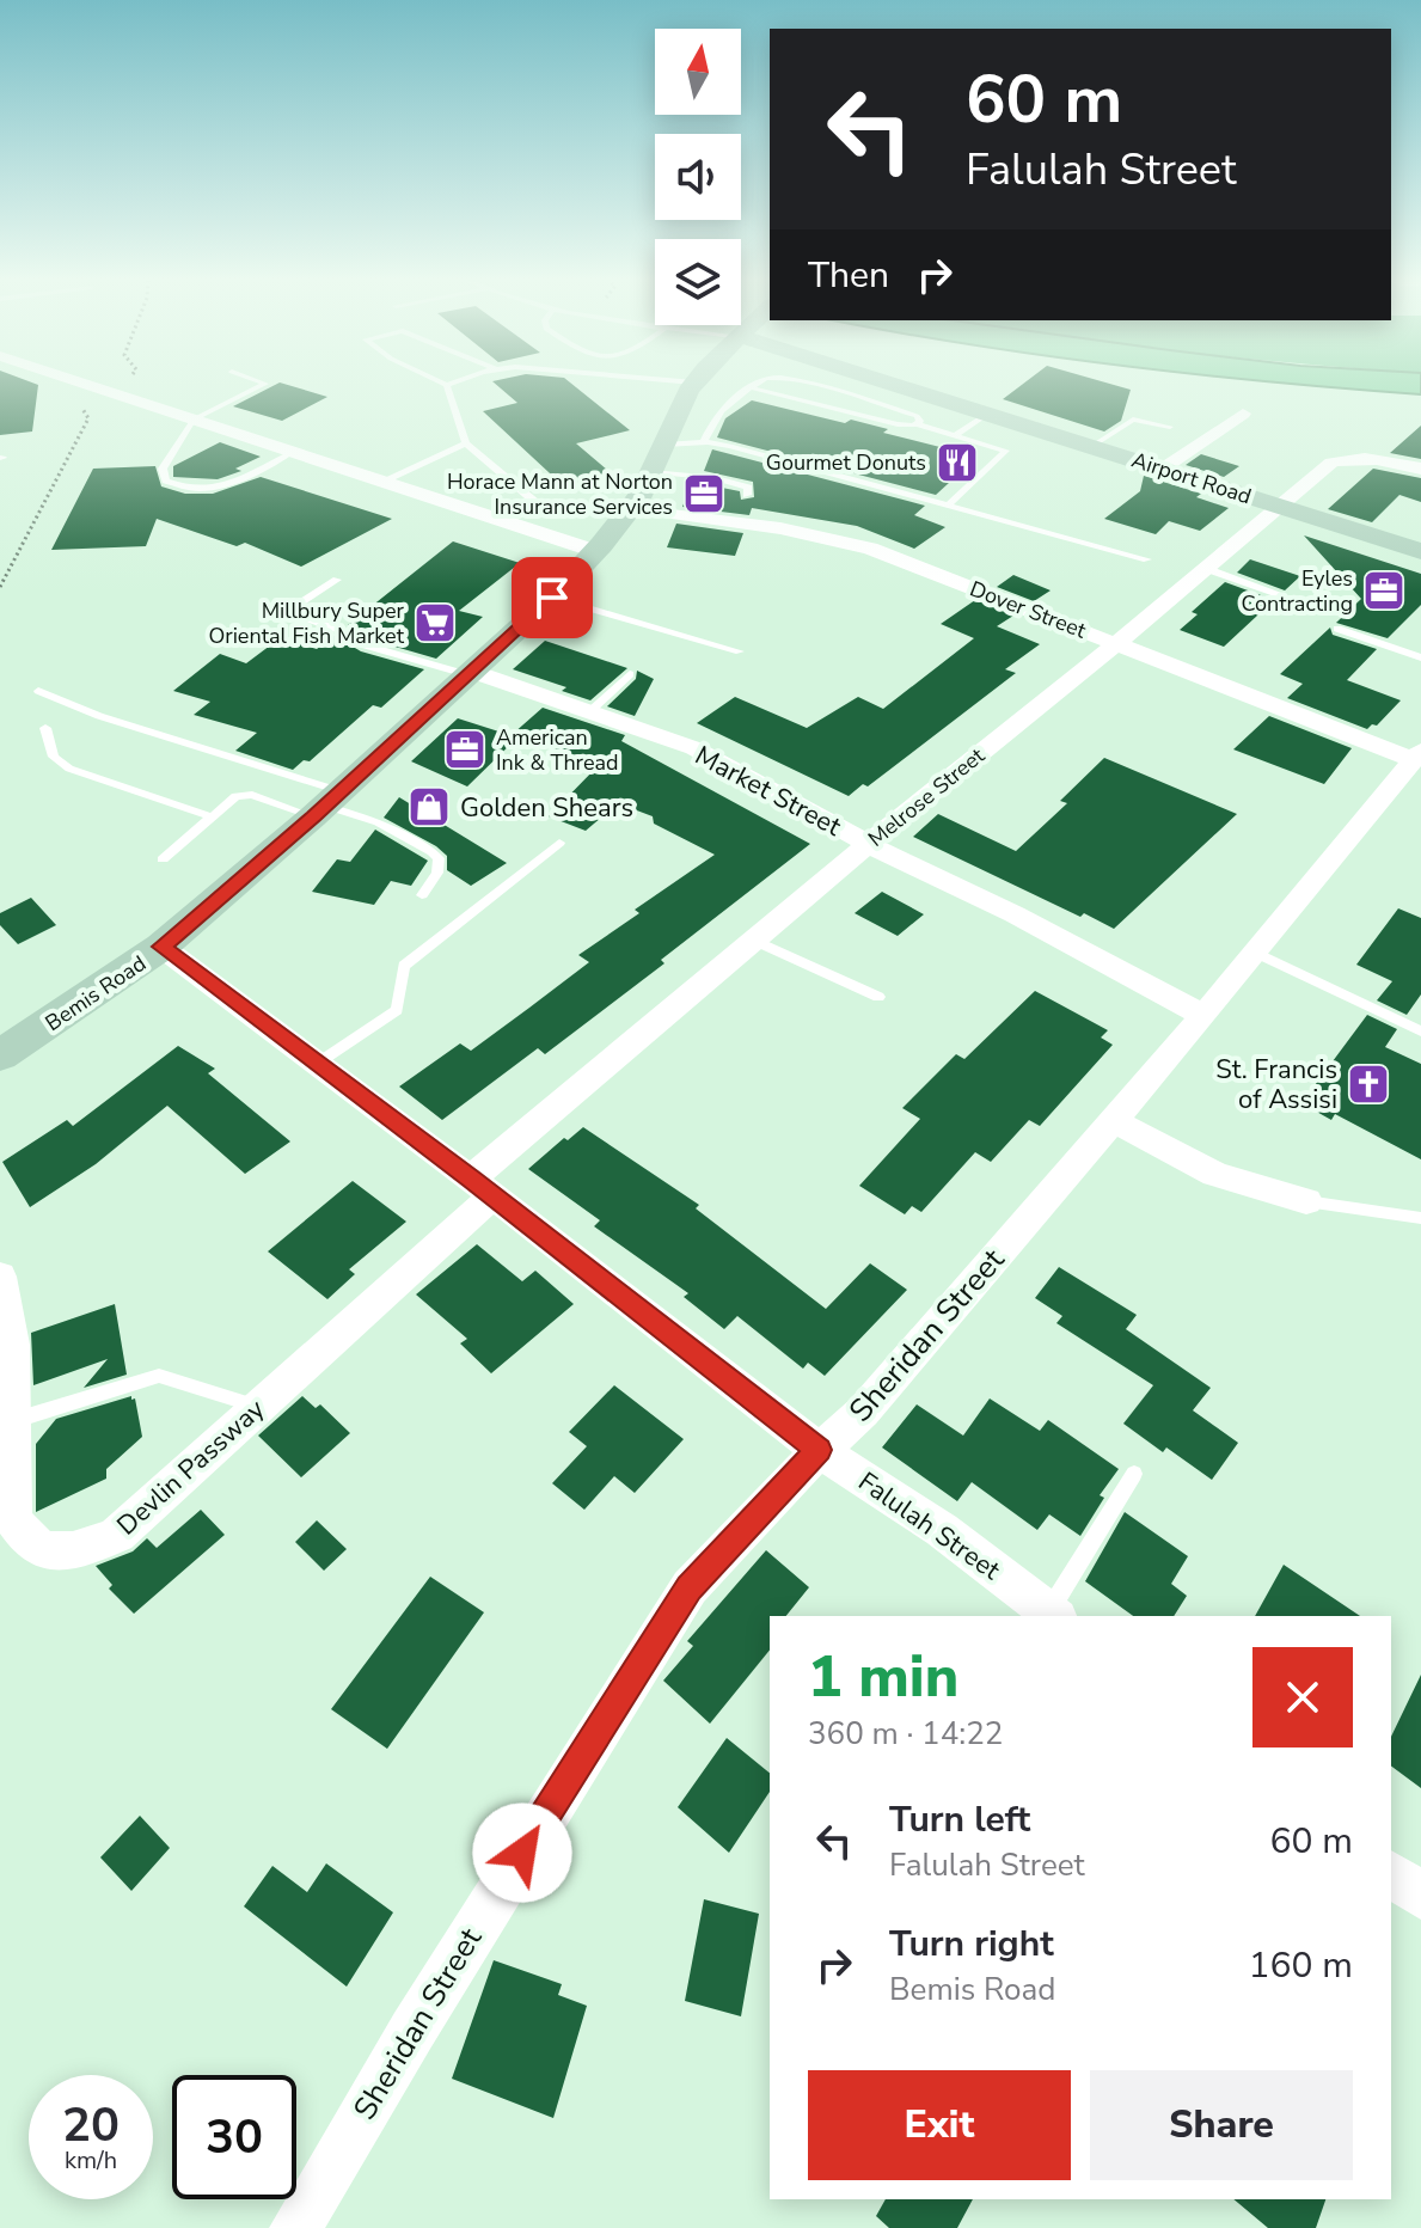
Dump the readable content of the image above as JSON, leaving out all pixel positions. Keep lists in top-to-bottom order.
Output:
{
  "streets": {
    "main road": ["Airport Road", "Bemis Road"],
    "street": [
      "Dover Street",
      "Market Street",
      "Melrose Street",
      "Sheridan Street",
      "Devlin Passway",
      "Falulah Street"
    ]
  },
  "crossings": [
    ["Airport Road", "Melrose Street"],
    ["Dover Street", "Melrose Street"],
    ["Dover Street", "Bemis Road"],
    ["Dover Street", "Sheridan Street"],
    ["Market Street", "Melrose Street"],
    ["Market Street", "Bemis Road"],
    ["Market Street", "Sheridan Street"],
    ["Melrose Street", "Devlin Passway"],
    ["Melrose Street", "Falulah Street"],
    ["Bemis Road", "Falulah Street"],
    ["Sheridan Street", "Falulah Street"],
    ["Devlin Passway", "Falulah Street"]
  ],
  "places": {
    "restaurant": ["Gourmet Donuts"],
    "office": ["Horace Mann at Norton Insurance Services", "Eyles Contracting", "American Ink & Thread"],
    "supermarket": ["Millbury Super Oriental Fish Market"],
    "shop": ["Golden Shears"],
    "church": ["St. Francis of Assisi"]
  },
  "north": "top",
  "page": {
    "turn": ["60 m", "Falulah Street"],
    "then": "Then",
    "heading": ["1 min", "360 m · 14:22"],
    "list": [
      {
        "name": "Turn left",
        "note": "Falulah Street",
        "value": "60 m"
      },
      {
        "name": "Turn right",
        "note": "Bemis Road",
        "value": "160 m"
      }
    ],
    "buttons": ["Exit", "Share"],
    "speed": "20 km/h",
    "limit": "30"
  }
}
